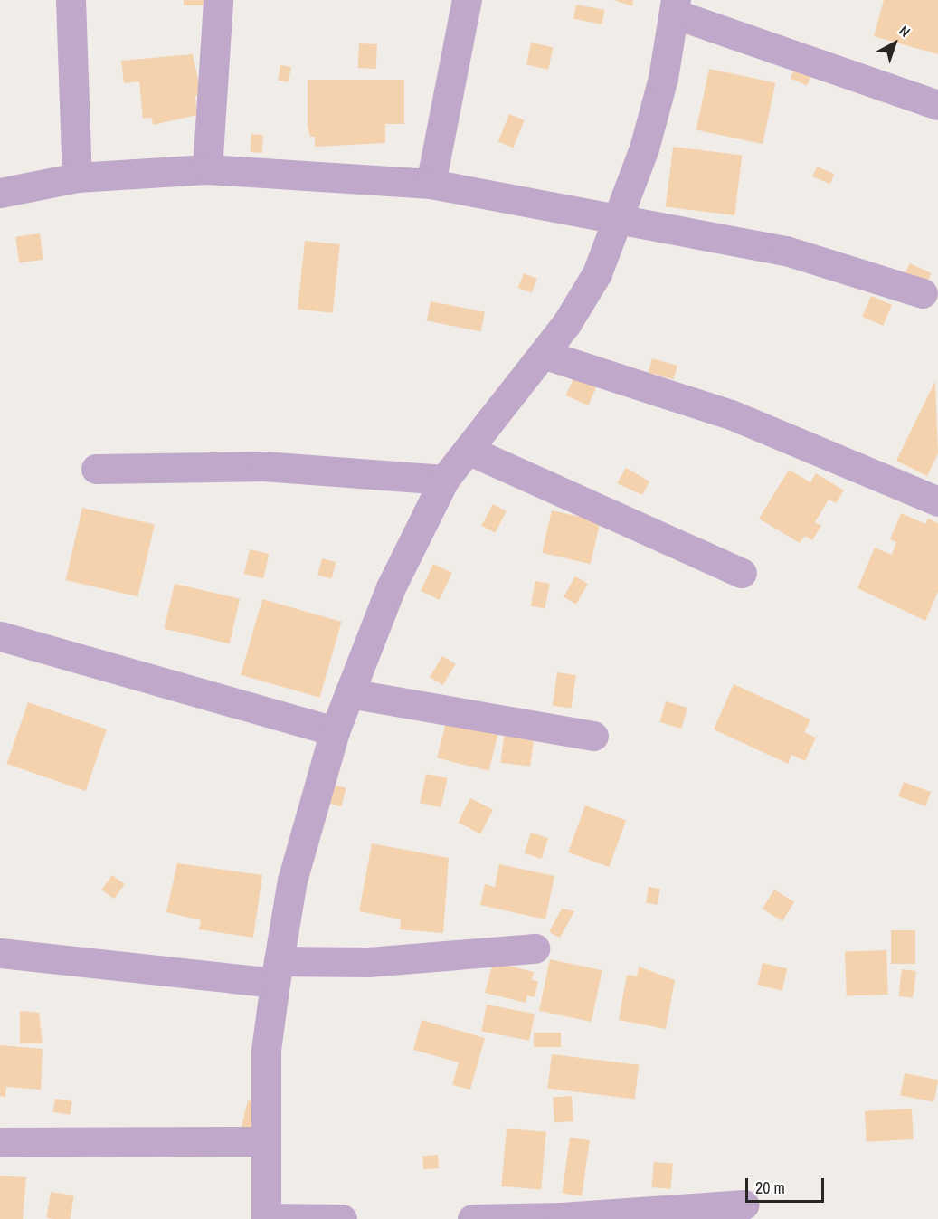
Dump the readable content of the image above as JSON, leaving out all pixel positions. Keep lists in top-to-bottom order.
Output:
{
  "scale_bar": "20 m",
  "north": "top right"
}
